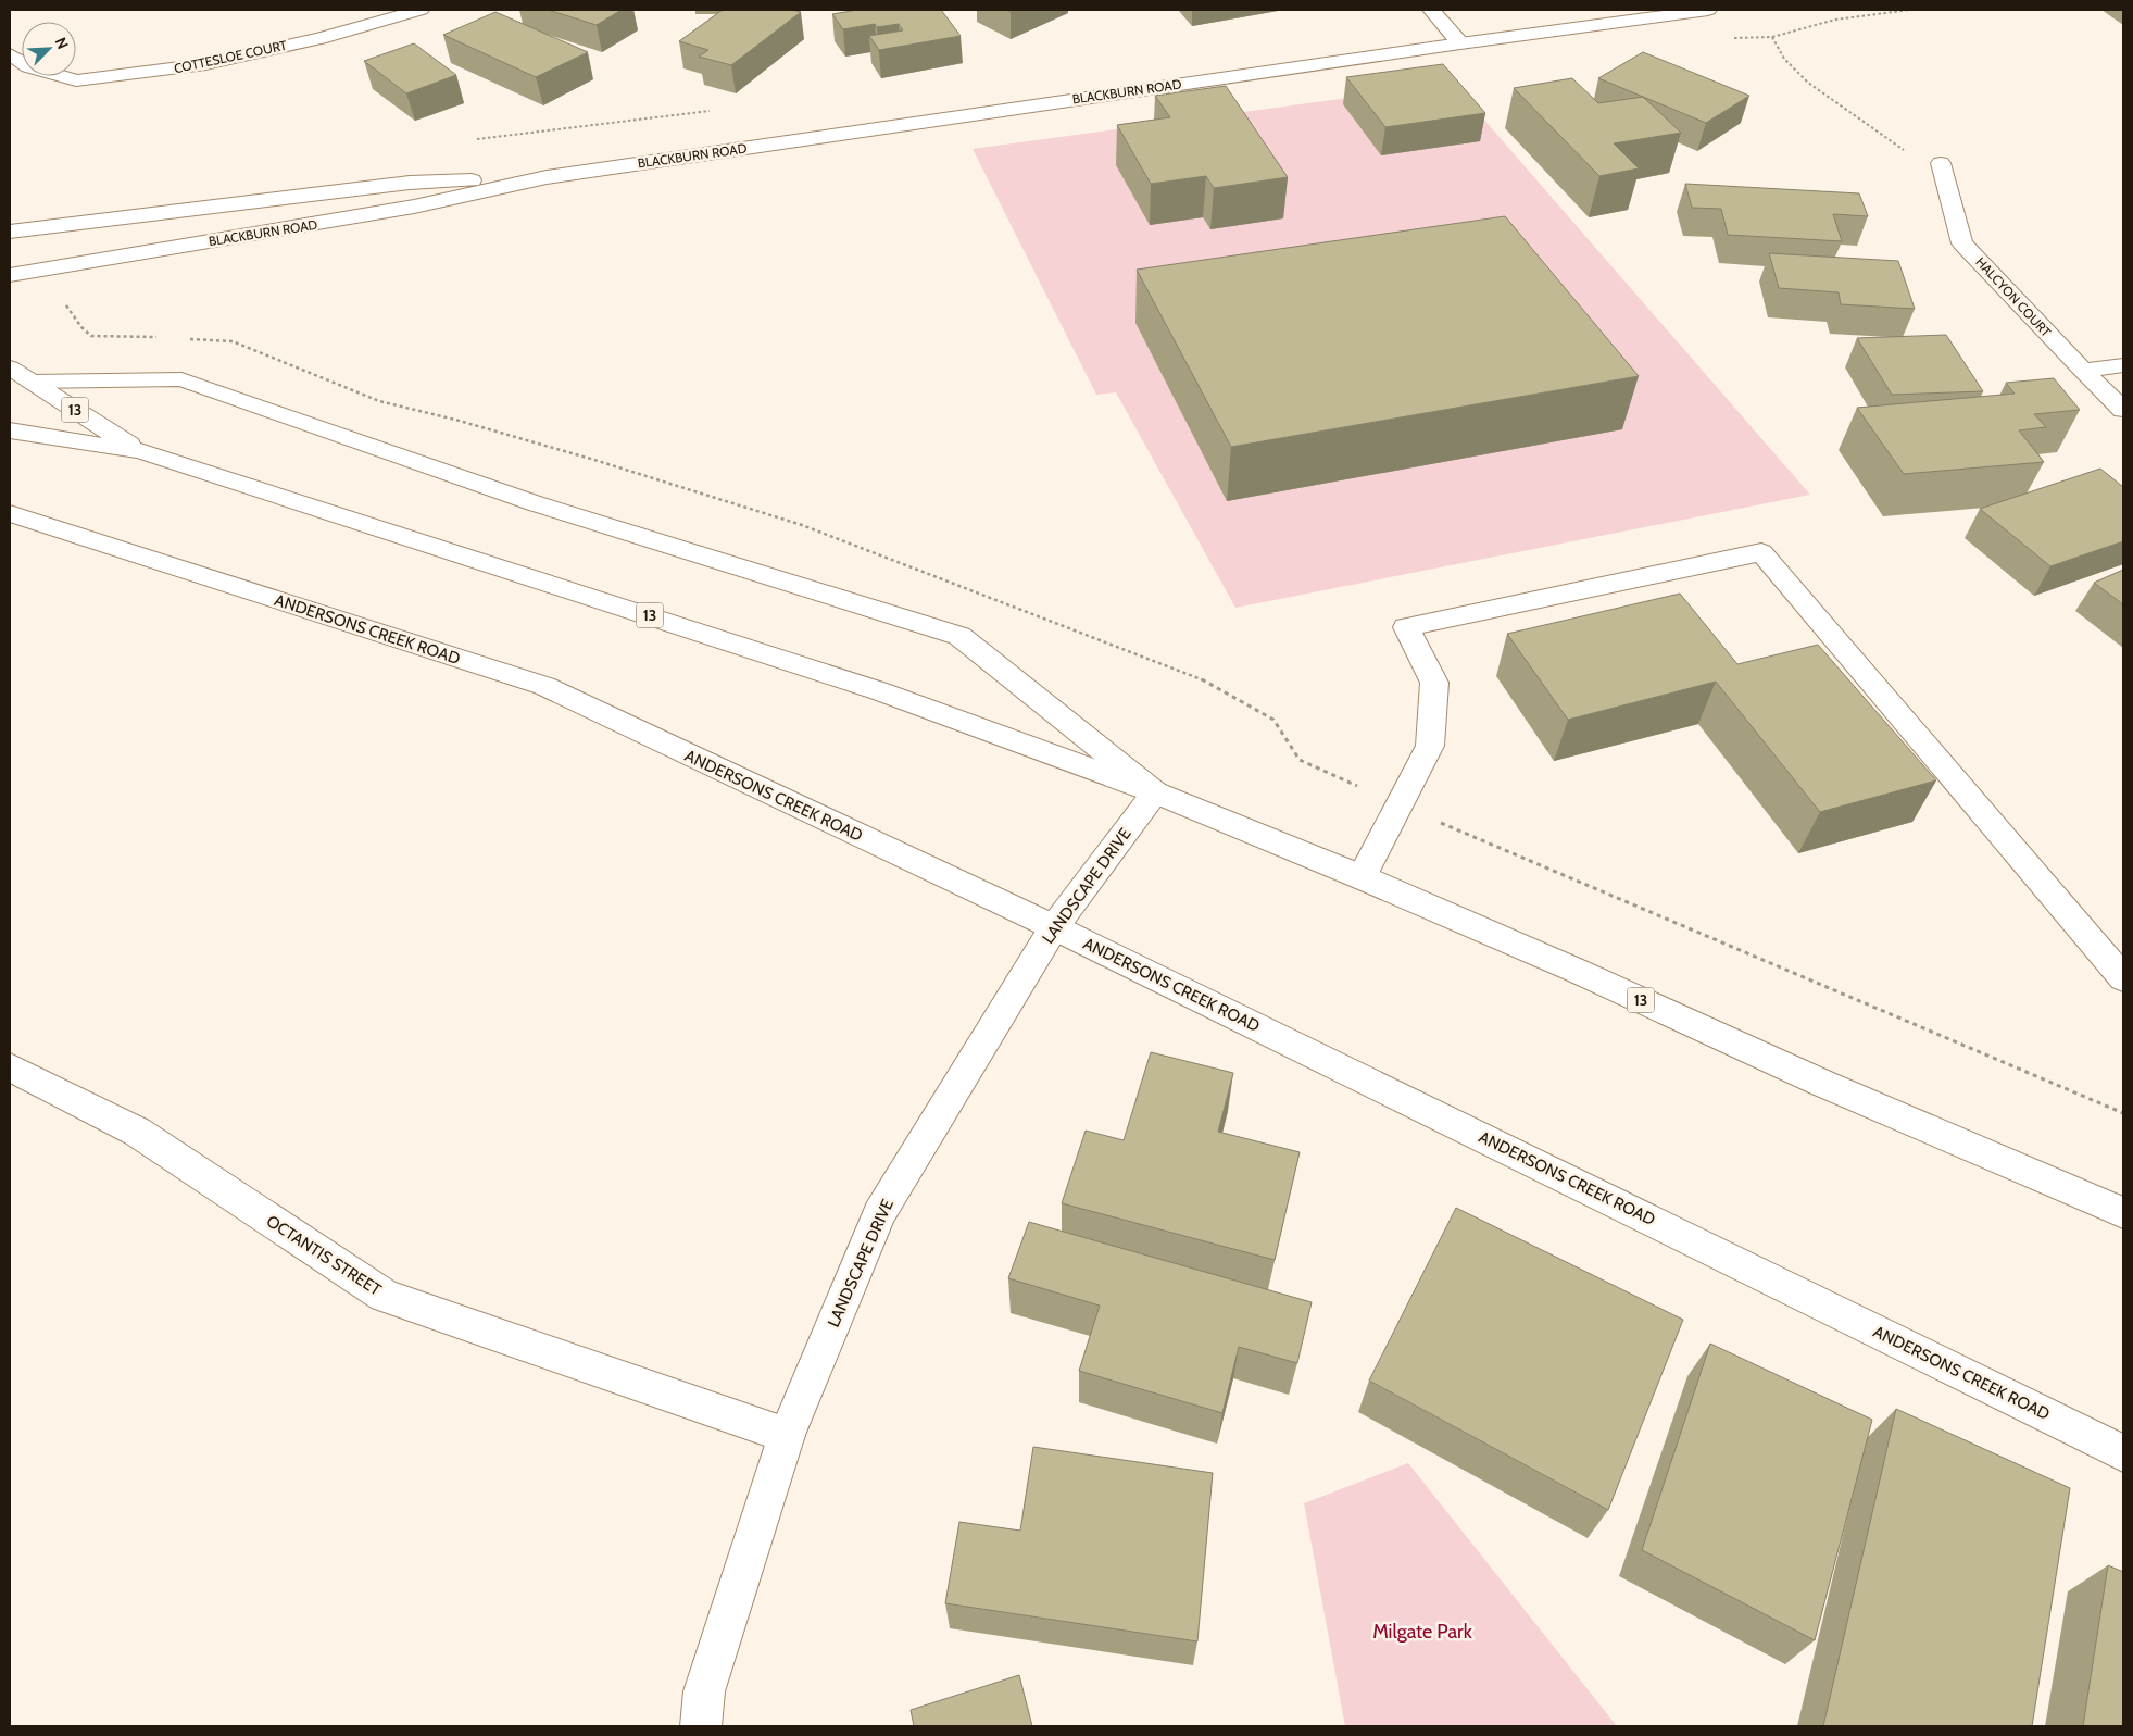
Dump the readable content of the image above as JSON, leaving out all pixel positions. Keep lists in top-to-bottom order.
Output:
{
  "streets": {
    "main road": [
      "COTTESLOE COURT",
      "BLACKBURN ROAD",
      "HALCYON COURT",
      "13",
      "ANDERSONS CREEK ROAD",
      "LANDSCAPE DRIVE",
      "OCTANTIS STREET"
    ]
  },
  "crossings": [
    ["13", "LANDSCAPE DRIVE"],
    ["ANDERSONS CREEK ROAD", "LANDSCAPE DRIVE"],
    ["LANDSCAPE DRIVE", "OCTANTIS STREET"]
  ],
  "parks": ["Milgate Park"],
  "north": "top right"
}
